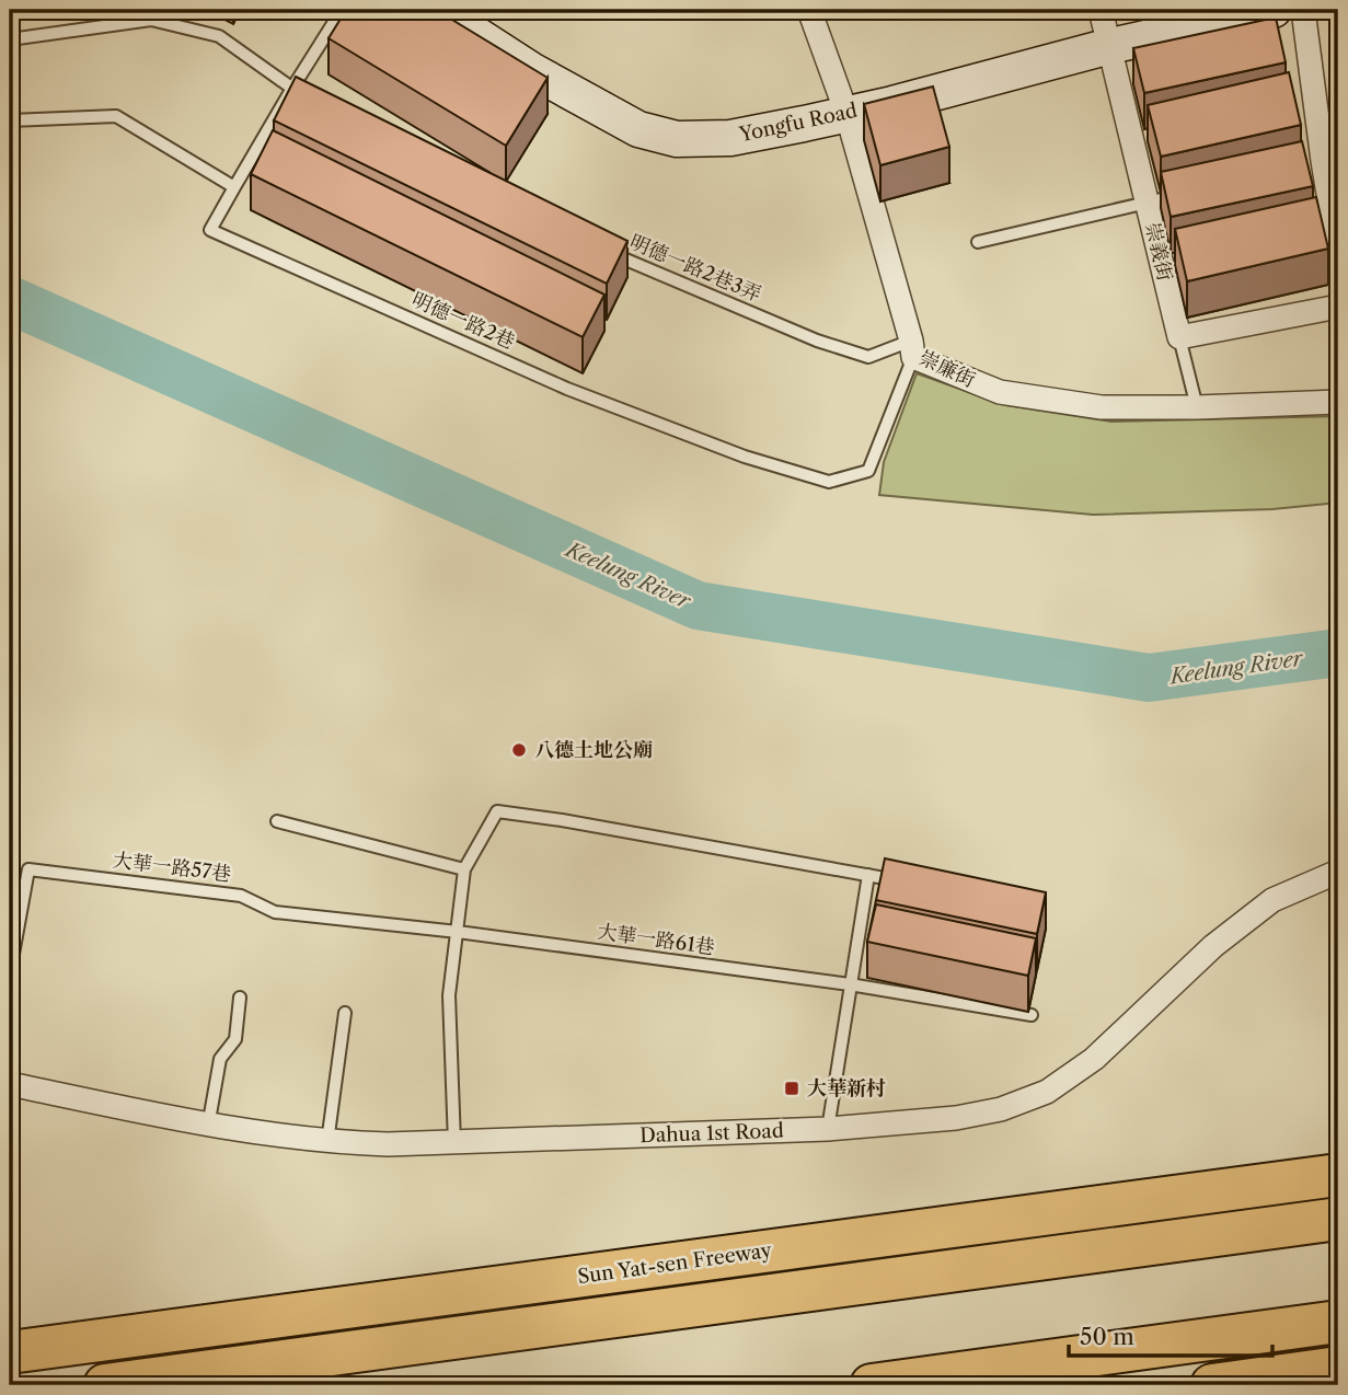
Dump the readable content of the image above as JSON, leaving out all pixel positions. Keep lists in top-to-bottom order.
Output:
{
  "streets": {
    "highway": ["Sun Yat-sen Freeway"],
    "street": [
      "Yongfu Road",
      "崇義街",
      "崇廉街",
      "Dahua 1st Road"
    ],
    "lane": [
      "明德一路2巷3弄",
      "明德一路2巷",
      "大華一路57巷",
      "大華一路61巷"
    ]
  },
  "crossings": [
    ["Yongfu Road", "崇義街"],
    ["Yongfu Road", "崇廉街"],
    ["明德一路2巷3弄", "明德一路2巷"],
    ["明德一路2巷3弄", "崇廉街"],
    ["明德一路2巷", "崇廉街"],
    ["大華一路57巷", "大華一路61巷"]
  ],
  "water": ["Keelung River"],
  "places": {
    "other": ["八德土地公廟"],
    "transit": ["大華新村"]
  },
  "scale_bar": "50 m"
}
